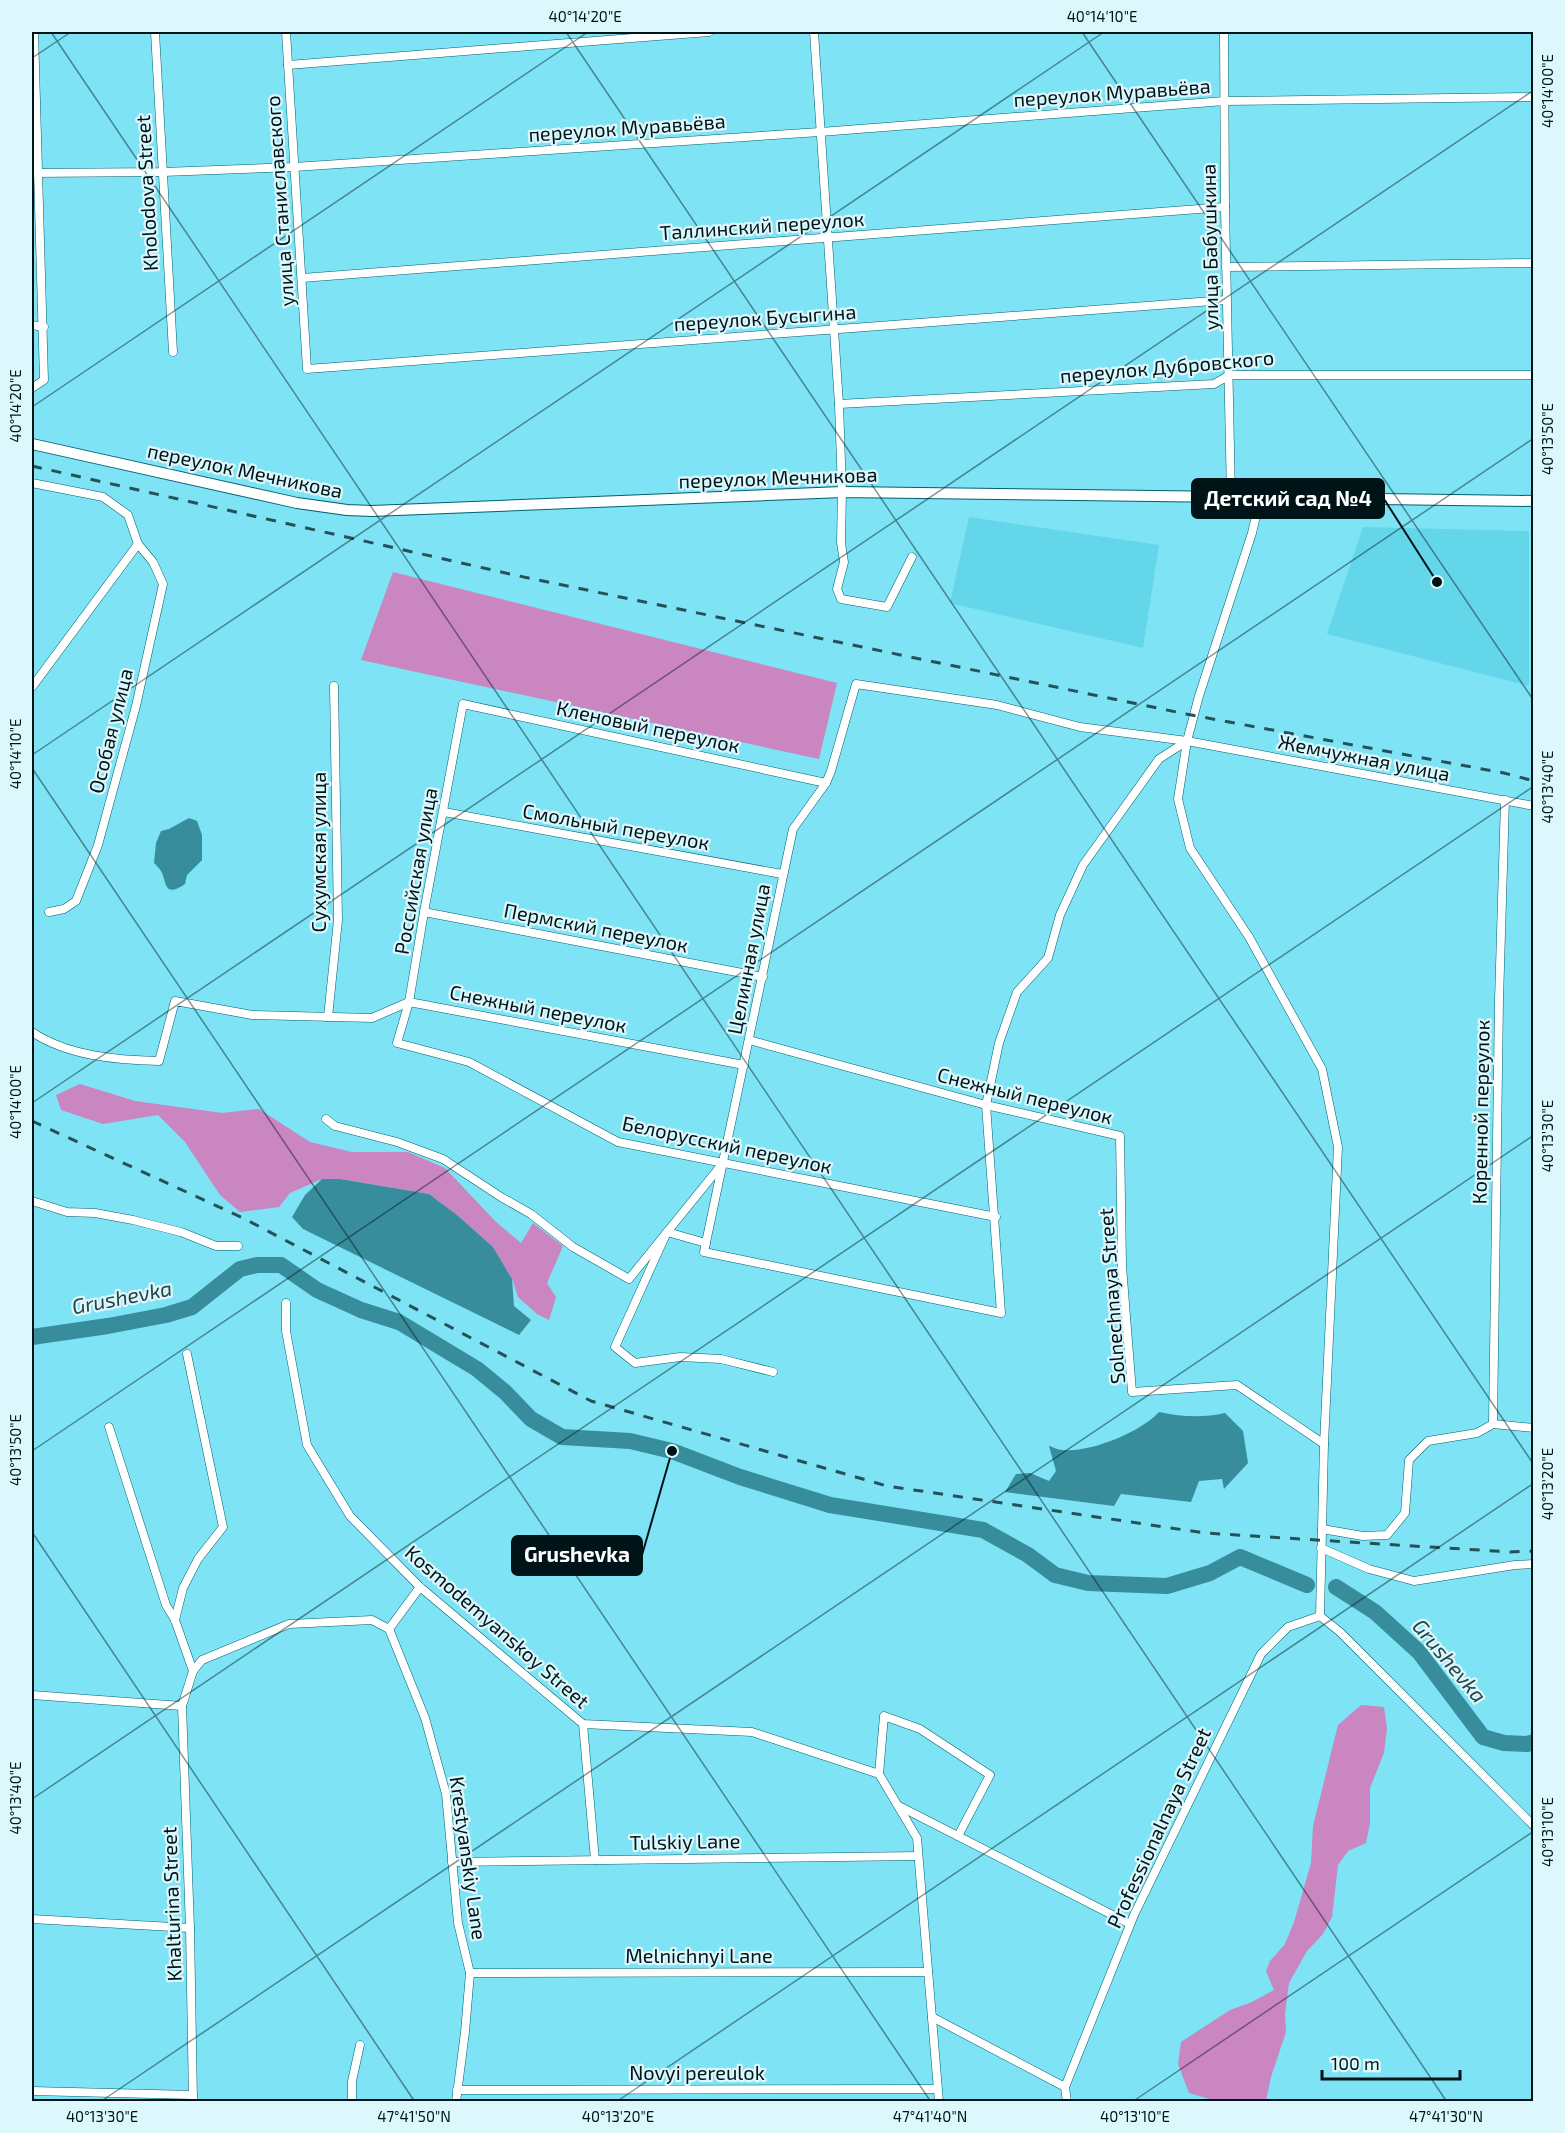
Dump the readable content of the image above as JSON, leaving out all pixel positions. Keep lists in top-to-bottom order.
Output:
{
  "streets": {
    "street": [
      "переулок Муравьёва",
      "Kholodova Street",
      "улица Станиславского",
      "Таллинский переулок",
      "улица Бабушкина",
      "переулок Бусыгина",
      "переулок Дубровского",
      "переулок Мечникова",
      "Кленовый переулок",
      "Особая улица",
      "Жемчужная улица",
      "Смольный переулок",
      "Сухумская улица",
      "Российская улица",
      "Пермский переулок",
      "Целинная улица",
      "Снежный переулок",
      "Коренной переулок",
      "Белорусский переулок",
      "Solnechnaya Street",
      "Kosmodemyanskoy Street",
      "Professionalnaya Street",
      "Tulskiy Lane",
      "Krestyanskiy Lane",
      "Khalturina Street",
      "Melnichnyi Lane",
      "Novyi pereulok"
    ]
  },
  "crossings": [
    ["переулок Муравьёва", "Kholodova Street"],
    ["переулок Муравьёва", "улица Станиславского"],
    ["переулок Муравьёва", "улица Бабушкина"],
    ["улица Станиславского", "Таллинский переулок"],
    ["улица Станиславского", "переулок Бусыгина"],
    ["Таллинский переулок", "улица Бабушкина"],
    ["улица Бабушкина", "переулок Бусыгина"],
    ["улица Бабушкина", "переулок Дубровского"],
    ["улица Бабушкина", "переулок Мечникова"],
    ["Кленовый переулок", "Российская улица"],
    ["Кленовый переулок", "Целинная улица"],
    ["Жемчужная улица", "Целинная улица"],
    ["Жемчужная улица", "Коренной переулок"],
    ["Смольный переулок", "Российская улица"],
    ["Смольный переулок", "Целинная улица"],
    ["Российская улица", "Пермский переулок"],
    ["Российская улица", "Снежный переулок"],
    ["Российская улица", "Белорусский переулок"],
    ["Пермский переулок", "Целинная улица"],
    ["Целинная улица", "Снежный переулок"],
    ["Целинная улица", "Белорусский переулок"],
    ["Снежный переулок", "Solnechnaya Street"],
    ["Tulskiy Lane", "Krestyanskiy Lane"],
    ["Krestyanskiy Lane", "Melnichnyi Lane"],
    ["Krestyanskiy Lane", "Novyi pereulok"]
  ],
  "water": ["Grushevka"],
  "places": ["Детский сад №4", "Grushevka"],
  "scale_bar": "100 m",
  "coordinates": [
    "40°14'20\"E",
    "40°14'10\"E",
    "40°14'00\"E",
    "40°13'50\"E",
    "40°13'40\"E",
    "40°13'30\"E",
    "40°13'20\"E",
    "40°13'10\"E",
    "47°41'50\"N",
    "47°41'40\"N",
    "47°41'30\"N"
  ]
}
